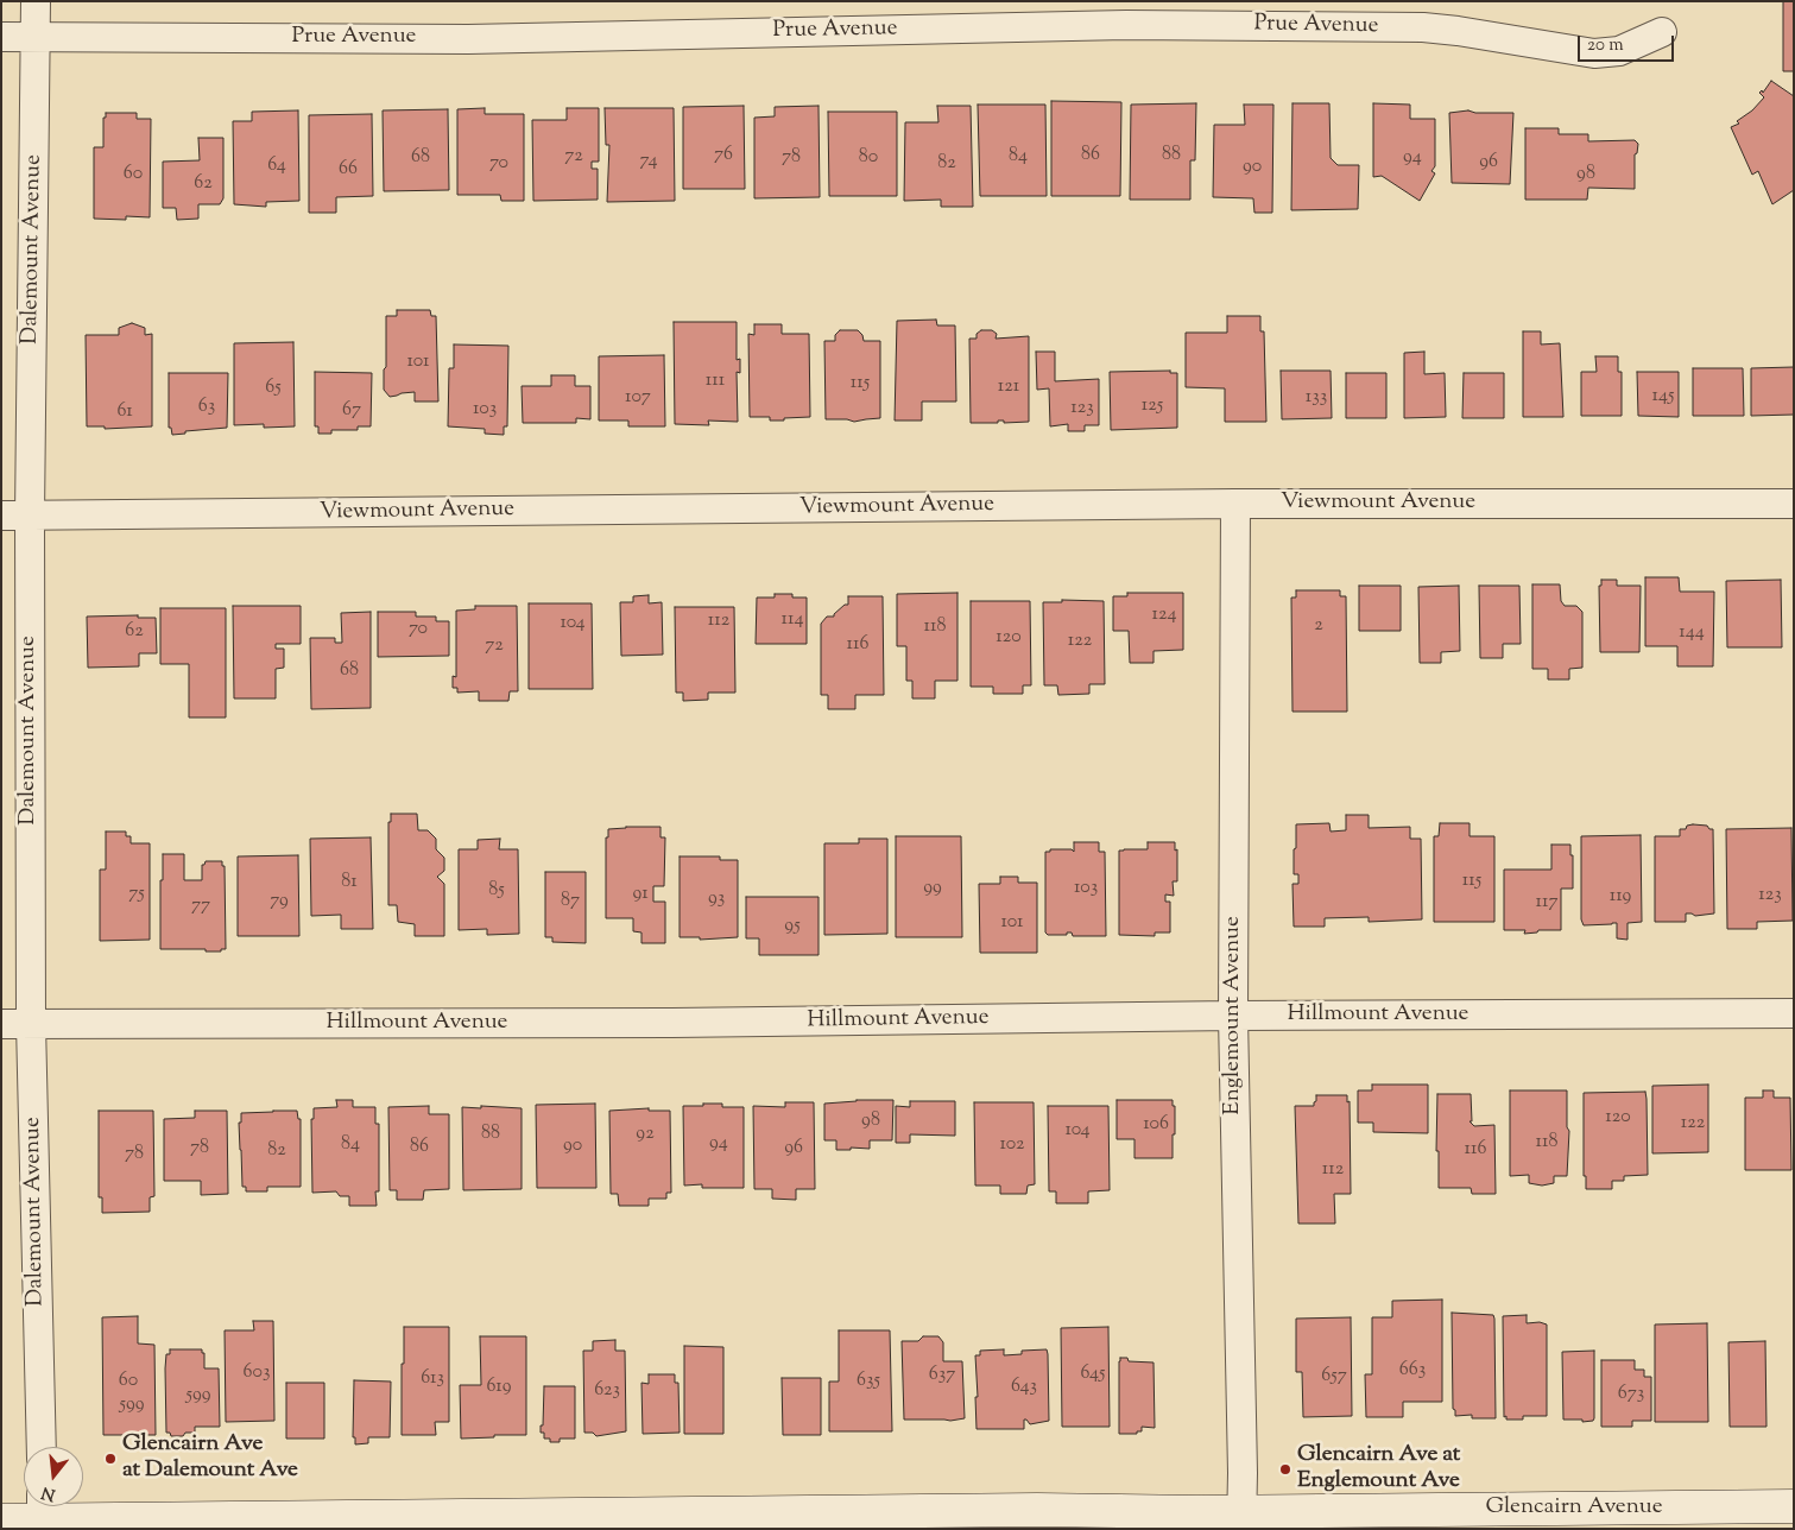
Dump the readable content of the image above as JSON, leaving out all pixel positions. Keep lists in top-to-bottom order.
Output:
{
  "streets": {
    "street": [
      "Prue Avenue",
      "Dalemount Avenue",
      "Viewmount Avenue",
      "Englemount Avenue",
      "Hillmount Avenue",
      "Glencairn Avenue"
    ]
  },
  "crossings": [
    ["Prue Avenue", "Dalemount Avenue"],
    ["Dalemount Avenue", "Viewmount Avenue"],
    ["Dalemount Avenue", "Hillmount Avenue"],
    ["Viewmount Avenue", "Englemount Avenue"],
    ["Englemount Avenue", "Hillmount Avenue"],
    ["Englemount Avenue", "Glencairn Avenue"]
  ],
  "places": ["Glencairn Ave at Dalemount Ave", "Glencairn Ave at Englemount Ave"],
  "house_numbers": [
    "76",
    "86",
    "88",
    "72",
    "84",
    "68",
    "78",
    "80",
    "94",
    "74",
    "96",
    "70",
    "82",
    "64",
    "90",
    "66",
    "60",
    "98",
    "62",
    "101",
    "111",
    "115",
    "121",
    "65",
    "145",
    "107",
    "133",
    "125",
    "63",
    "123",
    "103",
    "67",
    "61",
    "124",
    "114",
    "112",
    "104",
    "2",
    "118",
    "70",
    "62",
    "144",
    "120",
    "122",
    "116",
    "72",
    "68",
    "115",
    "81",
    "99",
    "103",
    "85",
    "75",
    "91",
    "123",
    "119",
    "93",
    "79",
    "87",
    "117",
    "77",
    "101",
    "95",
    "120",
    "98",
    "122",
    "106",
    "104",
    "88",
    "92",
    "118",
    "94",
    "84",
    "102",
    "90",
    "86",
    "78",
    "96",
    "116",
    "82",
    "78",
    "112",
    "663",
    "603",
    "645",
    "637",
    "657",
    "613",
    "60",
    "635",
    "619",
    "643",
    "623",
    "673",
    "599",
    "599"
  ],
  "scale_bar": "20 m",
  "north": "bottom"
}
